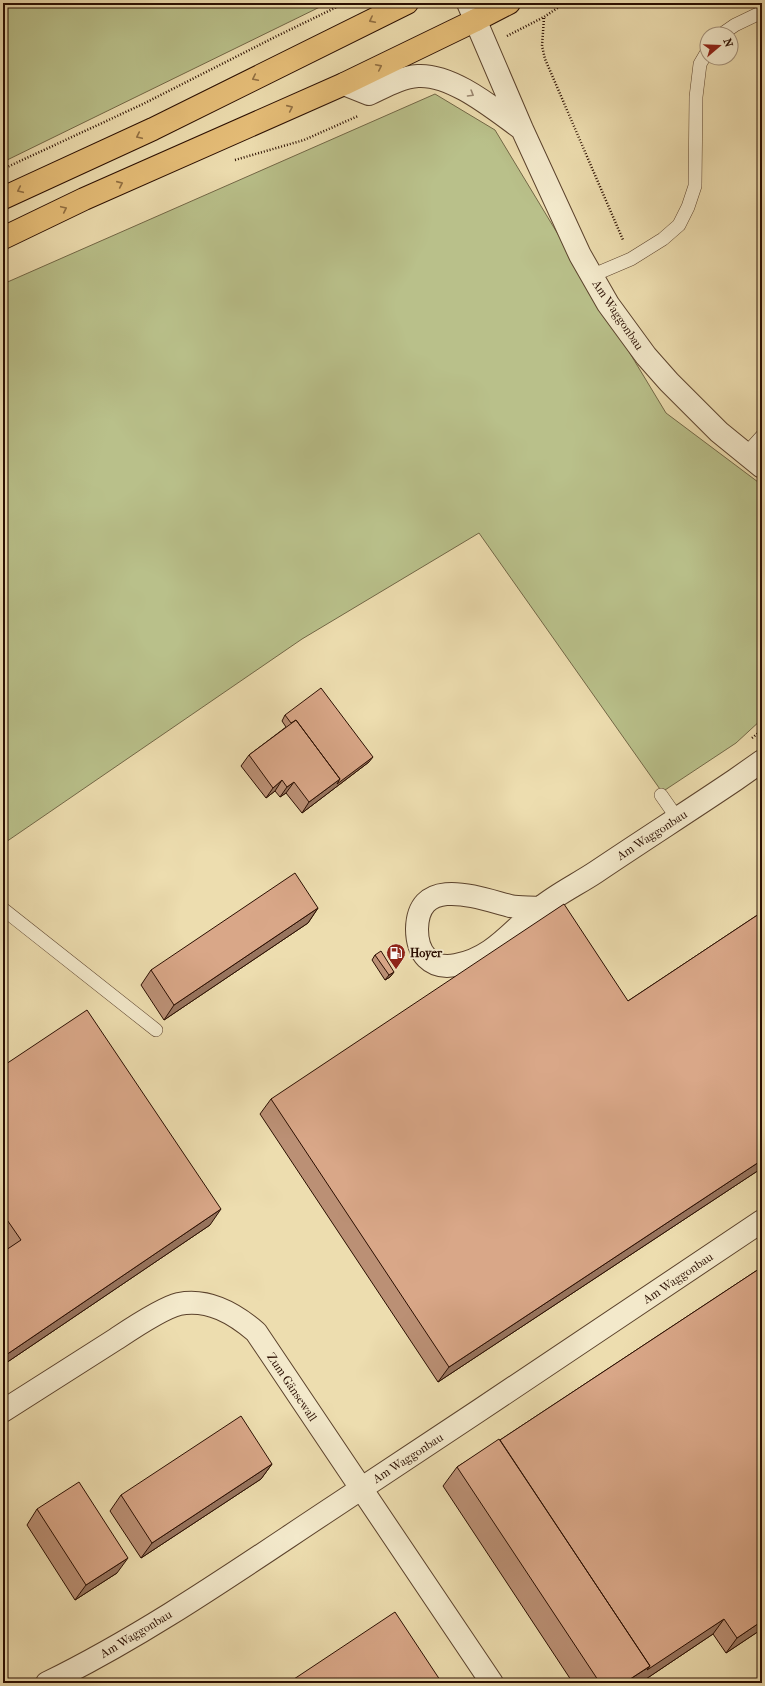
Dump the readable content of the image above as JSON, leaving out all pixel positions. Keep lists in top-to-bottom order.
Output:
{
  "streets": {
    "street": ["Am Waggonbau", "Zum Gänsewall"]
  },
  "crossings": [
    ["Am Waggonbau", "Zum Gänsewall"]
  ],
  "places": {
    "fuel station": ["Hoyer"]
  },
  "north": "right"
}
